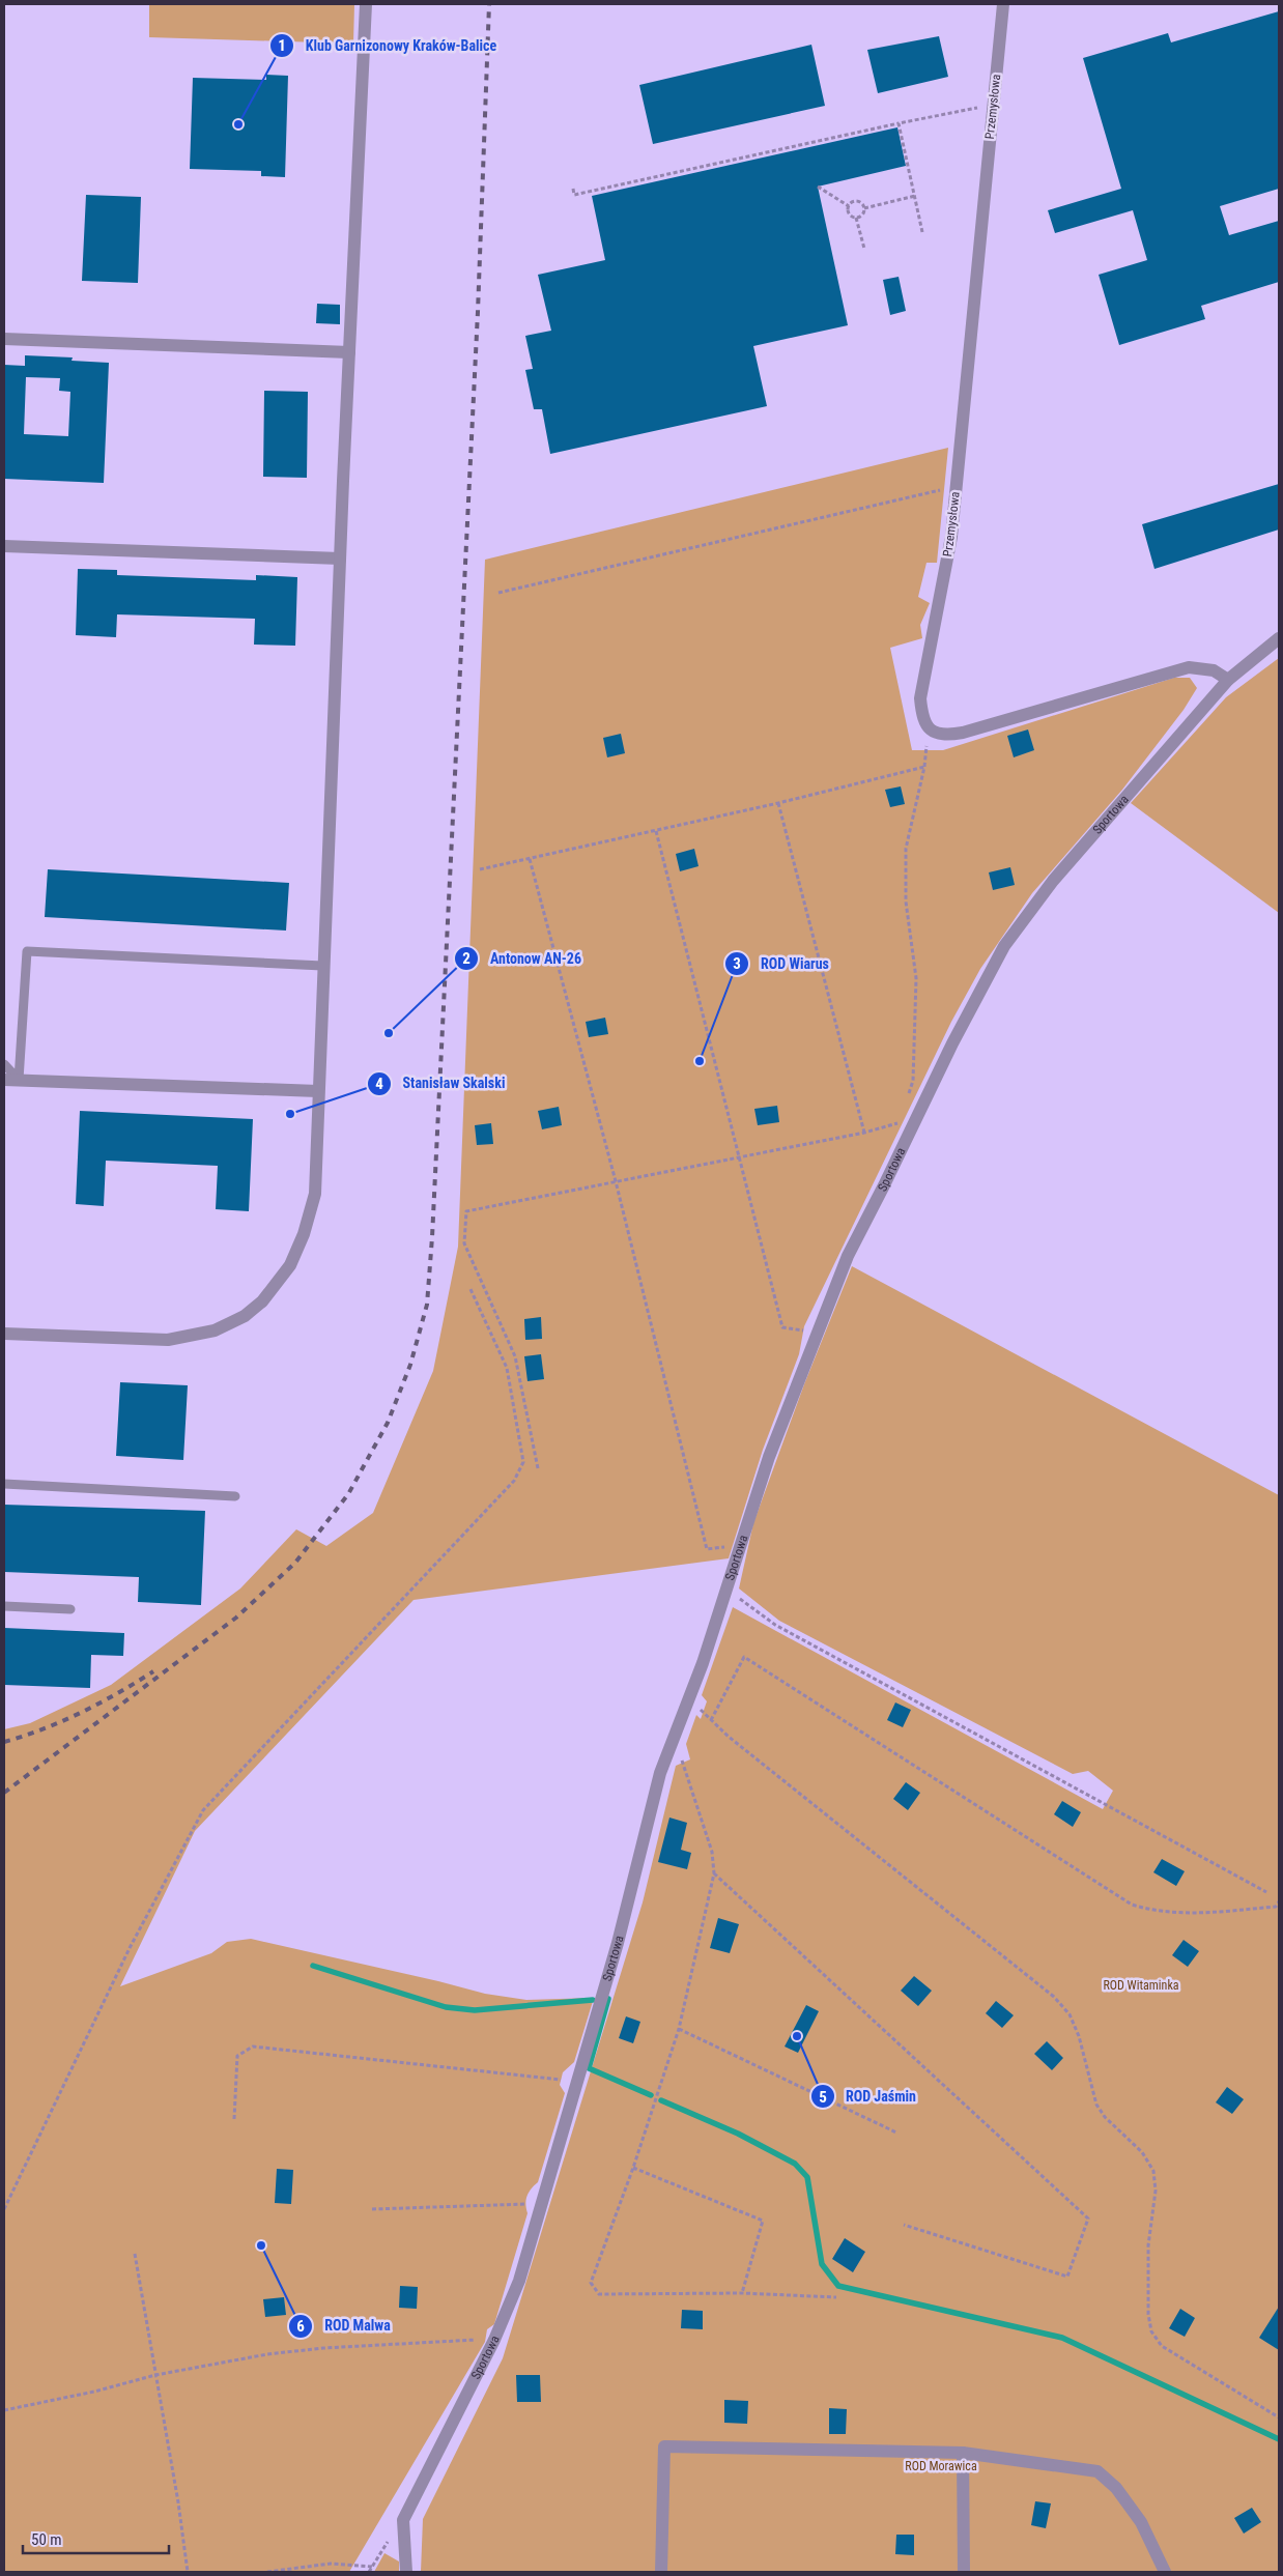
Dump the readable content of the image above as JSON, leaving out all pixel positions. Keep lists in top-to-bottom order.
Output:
{
  "streets": {
    "street": ["Przemysłowa", "Sportowa"]
  },
  "crossings": [
    ["Przemysłowa", "Sportowa"]
  ],
  "parks": ["ROD Witaminka", "ROD Morawica"],
  "places": [
    "Klub Garnizonowy Kraków-Balice",
    "Antonow AN-26",
    "ROD Wiarus",
    "Stanisław Skalski",
    "ROD Jaśmin",
    "ROD Malwa"
  ],
  "scale_bar": "50 m"
}
